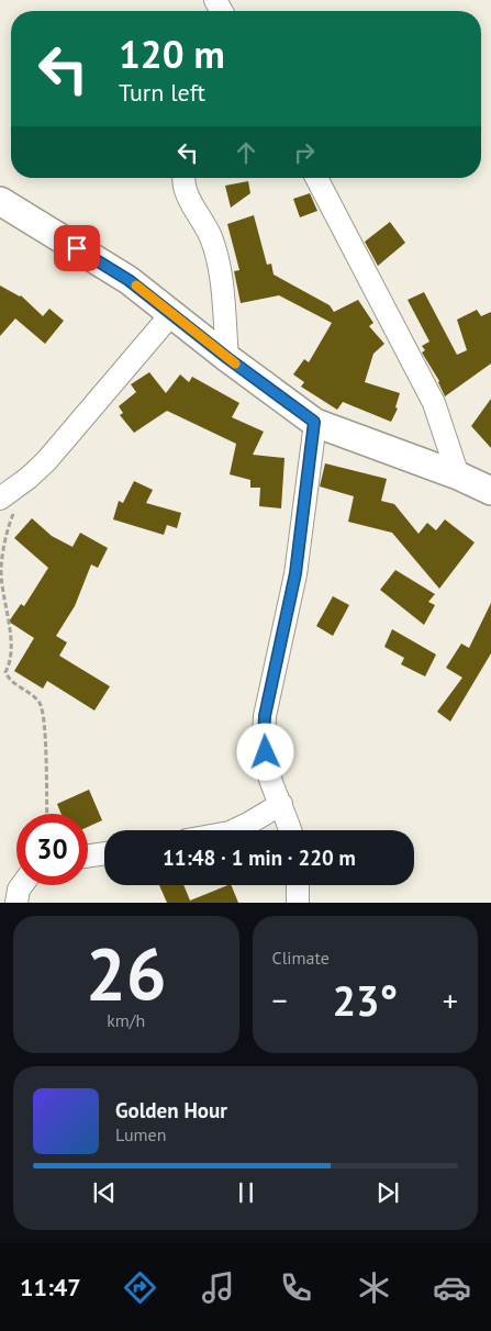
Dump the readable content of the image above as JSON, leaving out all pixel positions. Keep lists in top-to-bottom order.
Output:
{
  "page": {
    "turn": ["120 m", "Turn left"],
    "limit": "30",
    "trip": "11:48 · 1 min · 220 m",
    "tile": [
      ["26", "km/h"],
      "Climate"
    ],
    "heat": ["−", "23°", "+"],
    "song": ["Golden Hour", "Lumen"],
    "tabs": "11:47"
  }
}
